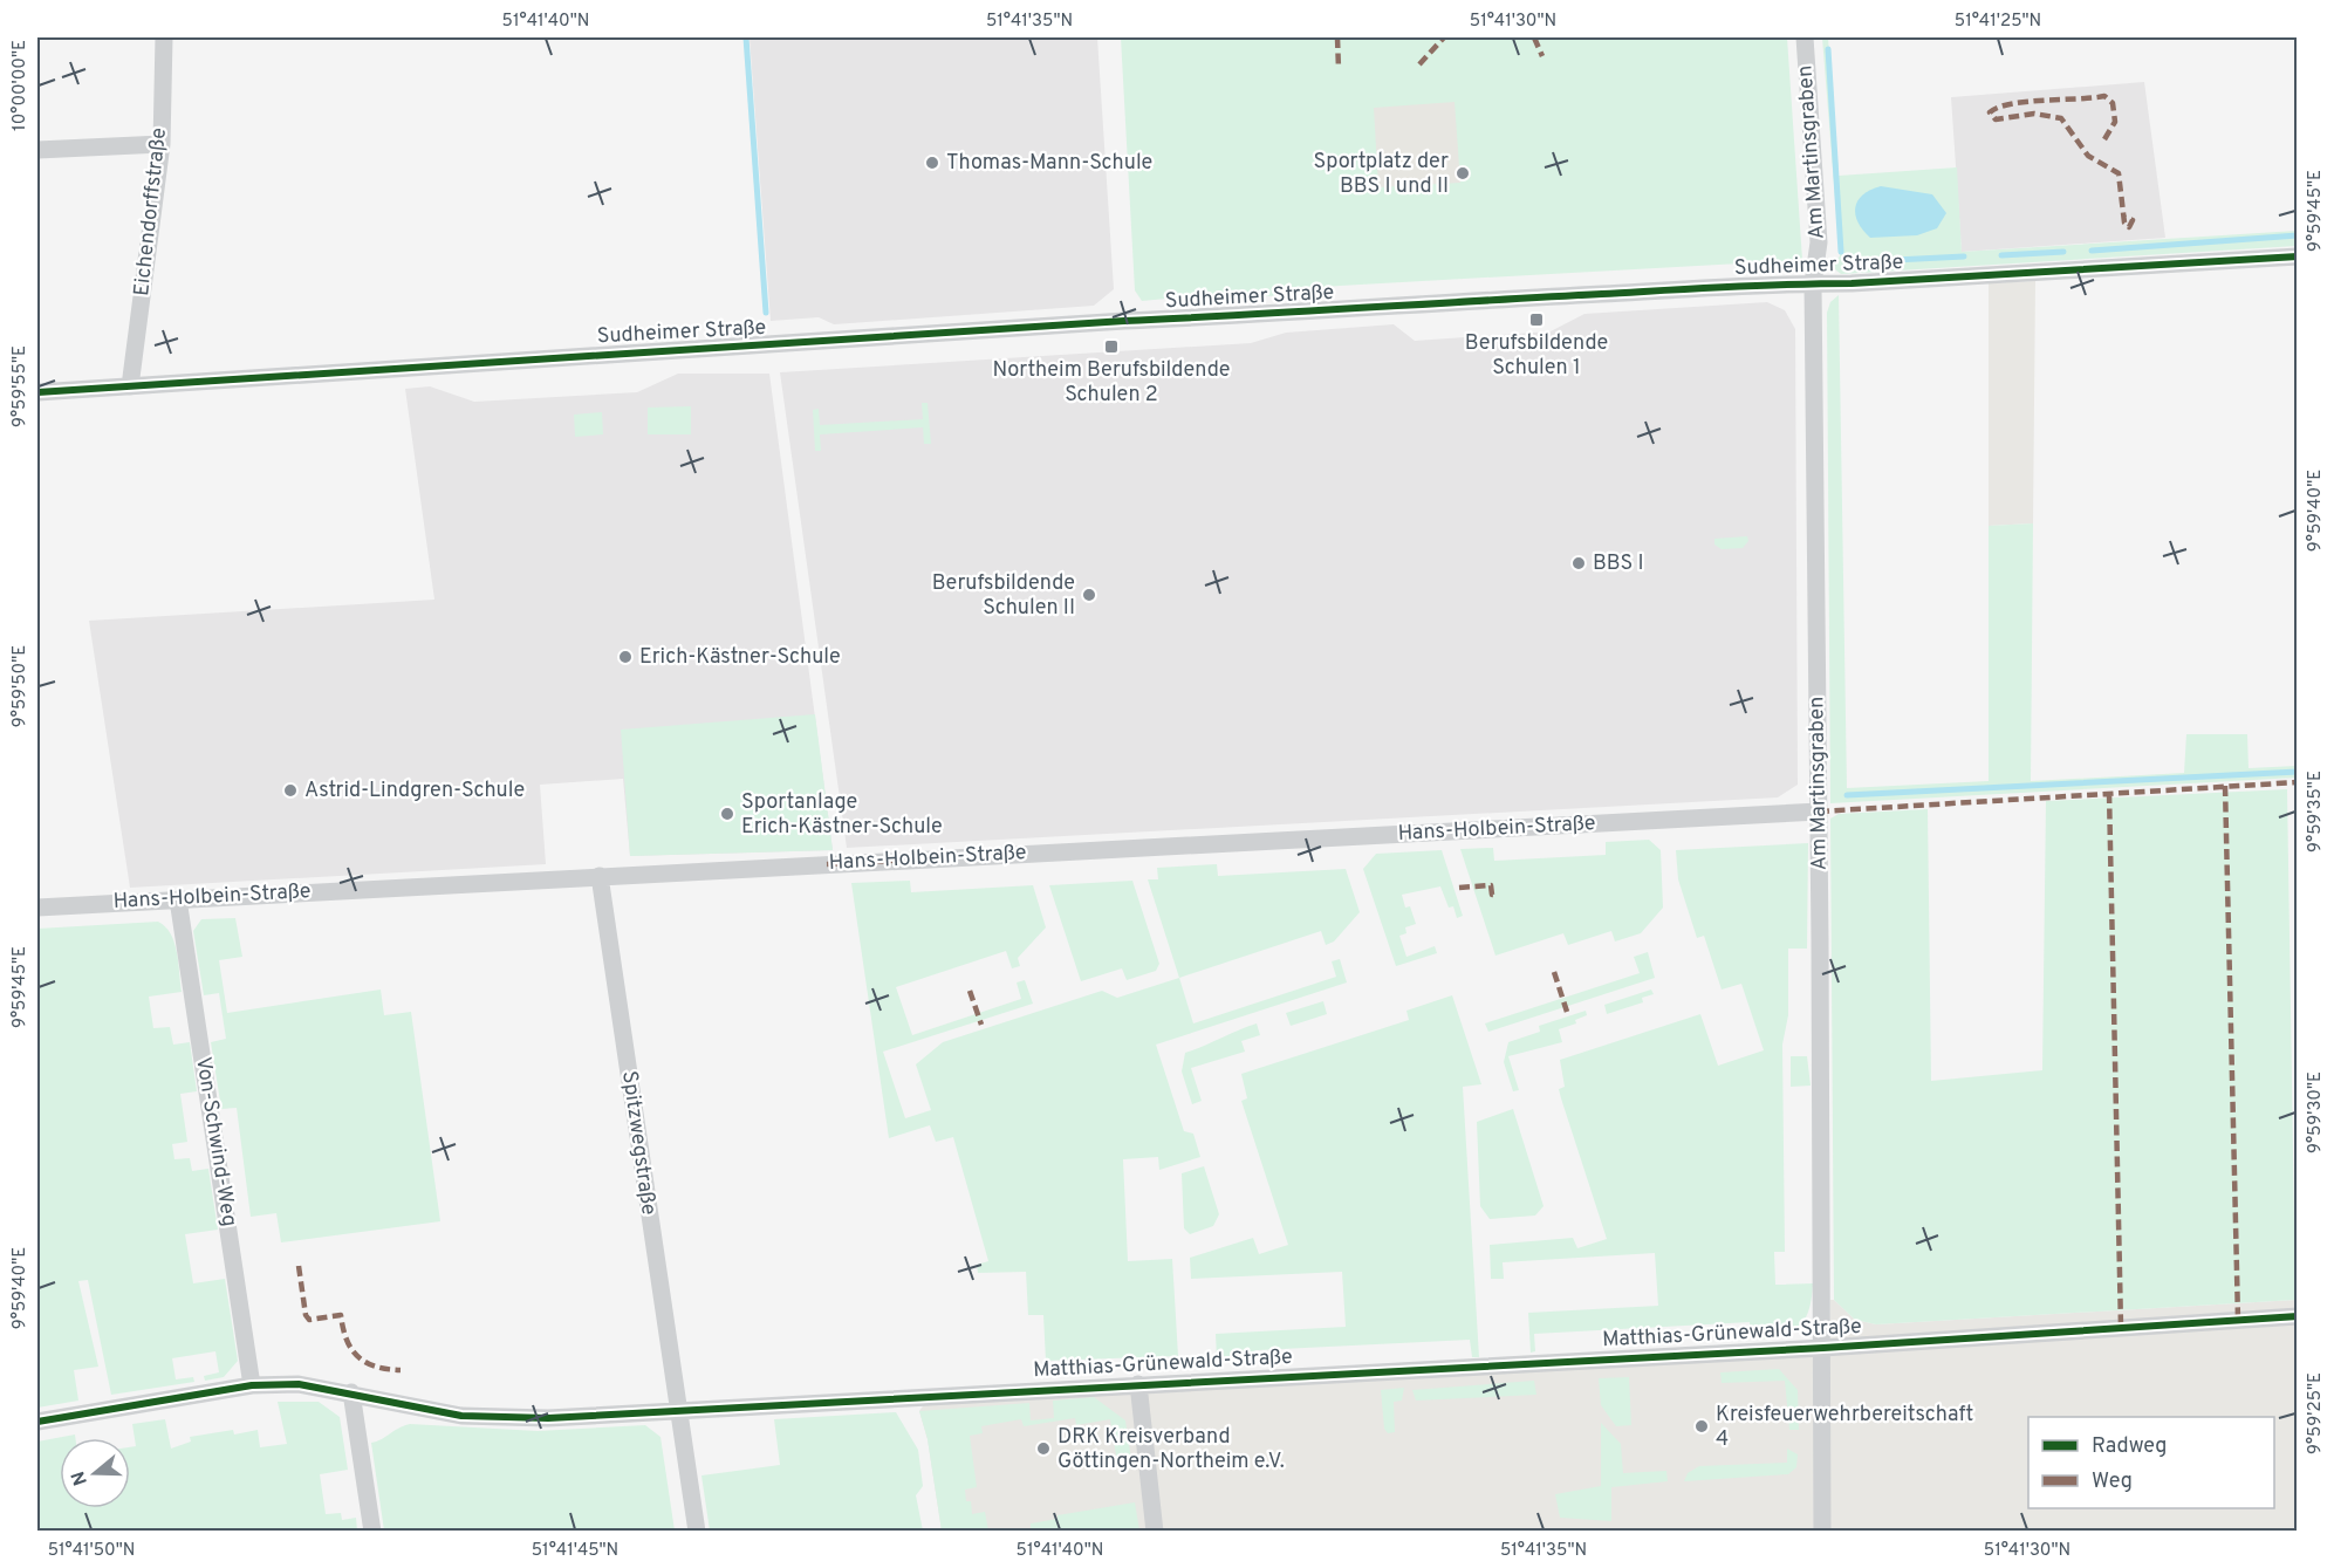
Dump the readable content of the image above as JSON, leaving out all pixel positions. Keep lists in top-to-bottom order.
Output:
{
  "streets": {
    "street": [
      "Am Martinsgraben",
      "Eichendorffstraße",
      "Sudheimer Straße",
      "Hans-Holbein-Straße",
      "Von-Schwind-Weg",
      "Spitzwegstraße",
      "Matthias-Grünewald-Straße"
    ]
  },
  "crossings": [
    ["Am Martinsgraben", "Sudheimer Straße"],
    ["Am Martinsgraben", "Hans-Holbein-Straße"],
    ["Am Martinsgraben", "Matthias-Grünewald-Straße"],
    ["Eichendorffstraße", "Sudheimer Straße"],
    ["Hans-Holbein-Straße", "Von-Schwind-Weg"],
    ["Hans-Holbein-Straße", "Spitzwegstraße"],
    ["Von-Schwind-Weg", "Matthias-Grünewald-Straße"],
    ["Spitzwegstraße", "Matthias-Grünewald-Straße"]
  ],
  "places": {
    "other": [
      "Thomas-Mann-Schule",
      "Sportplatz der BBS I und II",
      "BBS I",
      "Berufsbildende Schulen II",
      "Erich-Kästner-Schule",
      "Astrid-Lindgren-Schule",
      "Sportanlage Erich-Kästner-Schule",
      "Kreisfeuerwehrbereitschaft 4",
      "DRK Kreisverband Göttingen-Northeim e.V."
    ],
    "transit": ["Berufsbildende Schulen 1", "Northeim Berufsbildende Schulen 2"]
  },
  "legend": ["Radweg", "Weg"],
  "north": "left",
  "coordinates": [
    "51°41'40\"N",
    "51°41'35\"N",
    "51°41'30\"N",
    "51°41'25\"N",
    "10°00'00\"E",
    "9°59'45\"E",
    "9°59'55\"E",
    "9°59'40\"E",
    "9°59'50\"E",
    "9°59'35\"E",
    "9°59'30\"E",
    "9°59'25\"E",
    "51°41'50\"N",
    "51°41'45\"N"
  ]
}
